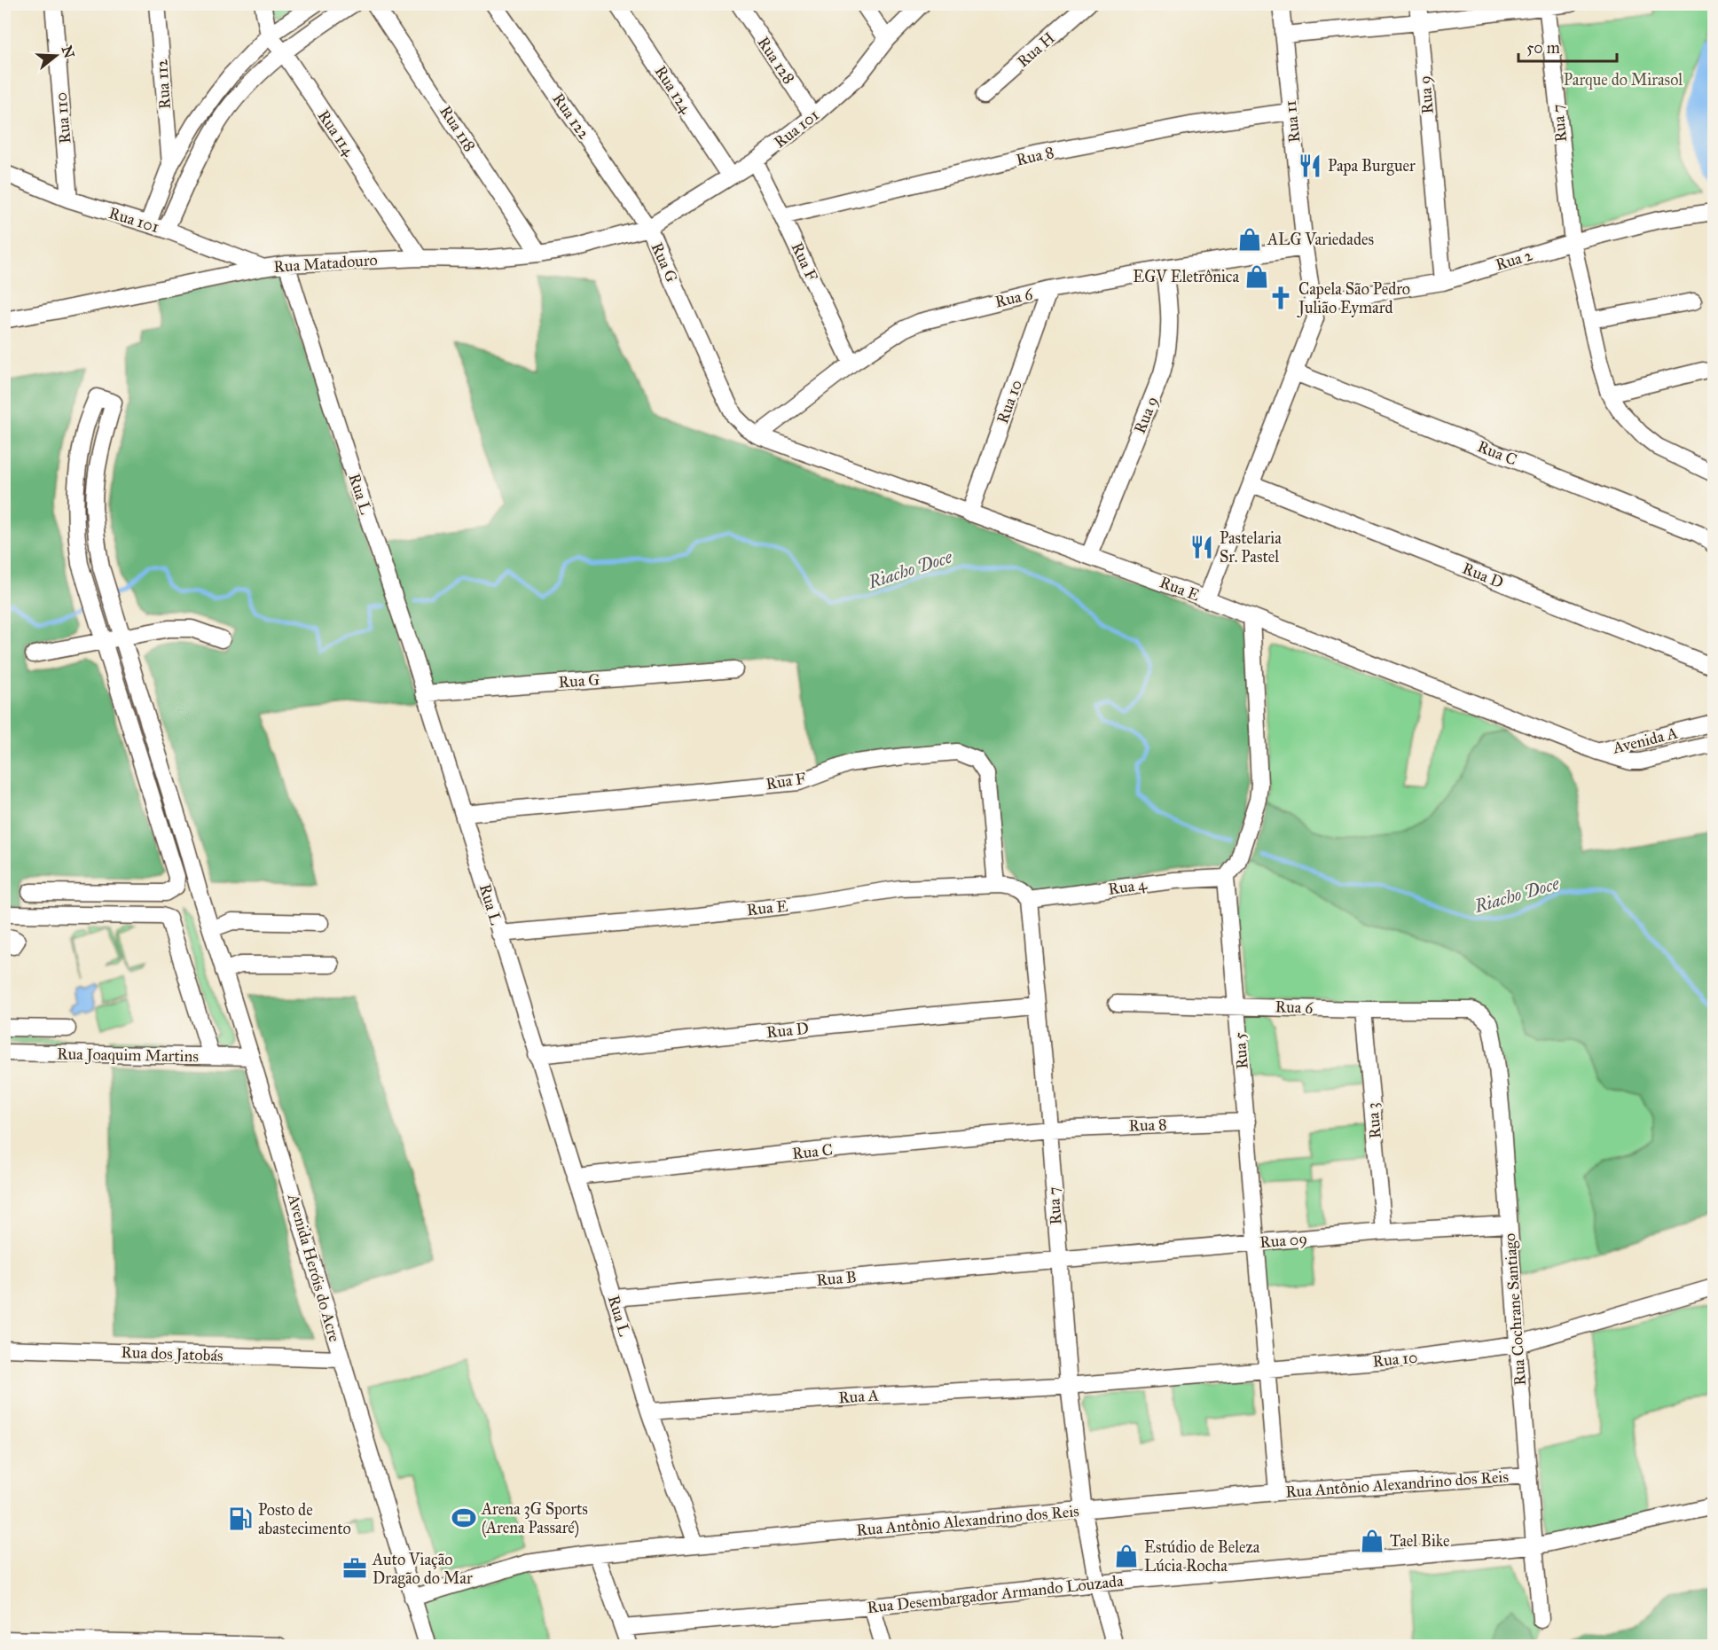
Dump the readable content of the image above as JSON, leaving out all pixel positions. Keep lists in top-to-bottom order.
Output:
{
  "streets": {
    "street": [
      "Rua H",
      "Rua 128",
      "Rua 112",
      "Rua 124",
      "Rua 9",
      "Rua 122",
      "Rua 110",
      "Rua 11",
      "Rua 7",
      "Rua 118",
      "Rua 101",
      "Rua 114",
      "Rua 8",
      "Rua 2",
      "Rua F",
      "Rua G",
      "Rua Matadouro",
      "Rua 6",
      "Rua 10",
      "Rua C",
      "Rua L",
      "Rua D",
      "Rua E",
      "Avenida A",
      "Rua 4",
      "Rua 5",
      "Rua Joaquim Martins",
      "Rua 3",
      "Rua 09",
      "Avenida Heróis do Acre",
      "Rua B",
      "Rua Cochrane Santiago",
      "Rua dos Jatobás",
      "Rua A",
      "Rua Antônio Alexandrino dos Reis",
      "Rua Desembargador Armando Louzada"
    ]
  },
  "crossings": [
    ["Rua 128", "Rua 101"],
    ["Rua 124", "Rua 101"],
    ["Rua 9", "Rua 2"],
    ["Rua 9", "Rua 6"],
    ["Rua 9", "Rua E"],
    ["Rua 122", "Rua 101"],
    ["Rua 122", "Rua G"],
    ["Rua 122", "Rua Matadouro"],
    ["Rua 110", "Rua 101"],
    ["Rua 11", "Rua 8"],
    ["Rua 11", "Rua 2"],
    ["Rua 11", "Rua 6"],
    ["Rua 7", "Rua 8"],
    ["Rua 7", "Rua 2"],
    ["Rua 7", "Rua 10"],
    ["Rua 7", "Rua C"],
    ["Rua 7", "Rua D"],
    ["Rua 7", "Rua E"],
    ["Rua 7", "Rua 4"],
    ["Rua 7", "Rua 09"],
    ["Rua 7", "Rua B"],
    ["Rua 7", "Rua A"],
    ["Rua 7", "Rua Antônio Alexandrino dos Reis"],
    ["Rua 7", "Rua Desembargador Armando Louzada"],
    ["Rua 118", "Rua Matadouro"],
    ["Rua 101", "Rua F"],
    ["Rua 101", "Rua G"],
    ["Rua 101", "Rua Matadouro"],
    ["Rua 114", "Rua Matadouro"],
    ["Rua 8", "Rua F"],
    ["Rua 8", "Rua C"],
    ["Rua 8", "Rua 5"],
    ["Rua F", "Rua 6"],
    ["Rua F", "Rua L"],
    ["Rua F", "Rua E"],
    ["Rua G", "Rua Matadouro"],
    ["Rua G", "Rua 6"],
    ["Rua G", "Rua L"],
    ["Rua G", "Rua E"],
    ["Rua Matadouro", "Rua L"],
    ["Rua 6", "Rua 10"],
    ["Rua 6", "Rua E"],
    ["Rua 6", "Rua 5"],
    ["Rua 6", "Rua 3"],
    ["Rua 6", "Rua Cochrane Santiago"],
    ["Rua 10", "Rua E"],
    ["Rua 10", "Rua 5"],
    ["Rua 10", "Rua Cochrane Santiago"],
    ["Rua 10", "Rua A"],
    ["Rua C", "Rua L"],
    ["Rua L", "Rua D"],
    ["Rua L", "Rua E"],
    ["Rua L", "Rua B"],
    ["Rua L", "Rua A"],
    ["Rua L", "Rua Antônio Alexandrino dos Reis"],
    ["Rua E", "Avenida A"],
    ["Rua E", "Rua 4"],
    ["Rua 4", "Rua 5"],
    ["Rua 5", "Rua 09"],
    ["Rua 5", "Rua Antônio Alexandrino dos Reis"],
    ["Rua Joaquim Martins", "Avenida Heróis do Acre"],
    ["Rua 3", "Rua 09"],
    ["Rua 09", "Rua B"],
    ["Rua 09", "Rua Cochrane Santiago"],
    ["Avenida Heróis do Acre", "Rua dos Jatobás"],
    ["Avenida Heróis do Acre", "Rua Antônio Alexandrino dos Reis"],
    ["Rua Cochrane Santiago", "Rua Antônio Alexandrino dos Reis"],
    ["Rua Cochrane Santiago", "Rua Desembargador Armando Louzada"]
  ],
  "water": ["Riacho Doce"],
  "parks": ["Parque do Mirasol"],
  "places": {
    "restaurant": ["Papa Burguer", "Pastelaria Sr. Pastel"],
    "shop": [
      "ALG Variedades",
      "EGV Eletrônica",
      "Tael Bike",
      "Estúdio de Beleza Lúcia Rocha"
    ],
    "church": ["Capela São Pedro Julião Eymard"],
    "sports": ["Arena 3G Sports (Arena Passaré)"],
    "fuel station": ["Posto de abastecimento"],
    "office": ["Auto Viação Dragão do Mar"]
  },
  "scale_bar": "50 m",
  "north": "right"
}
